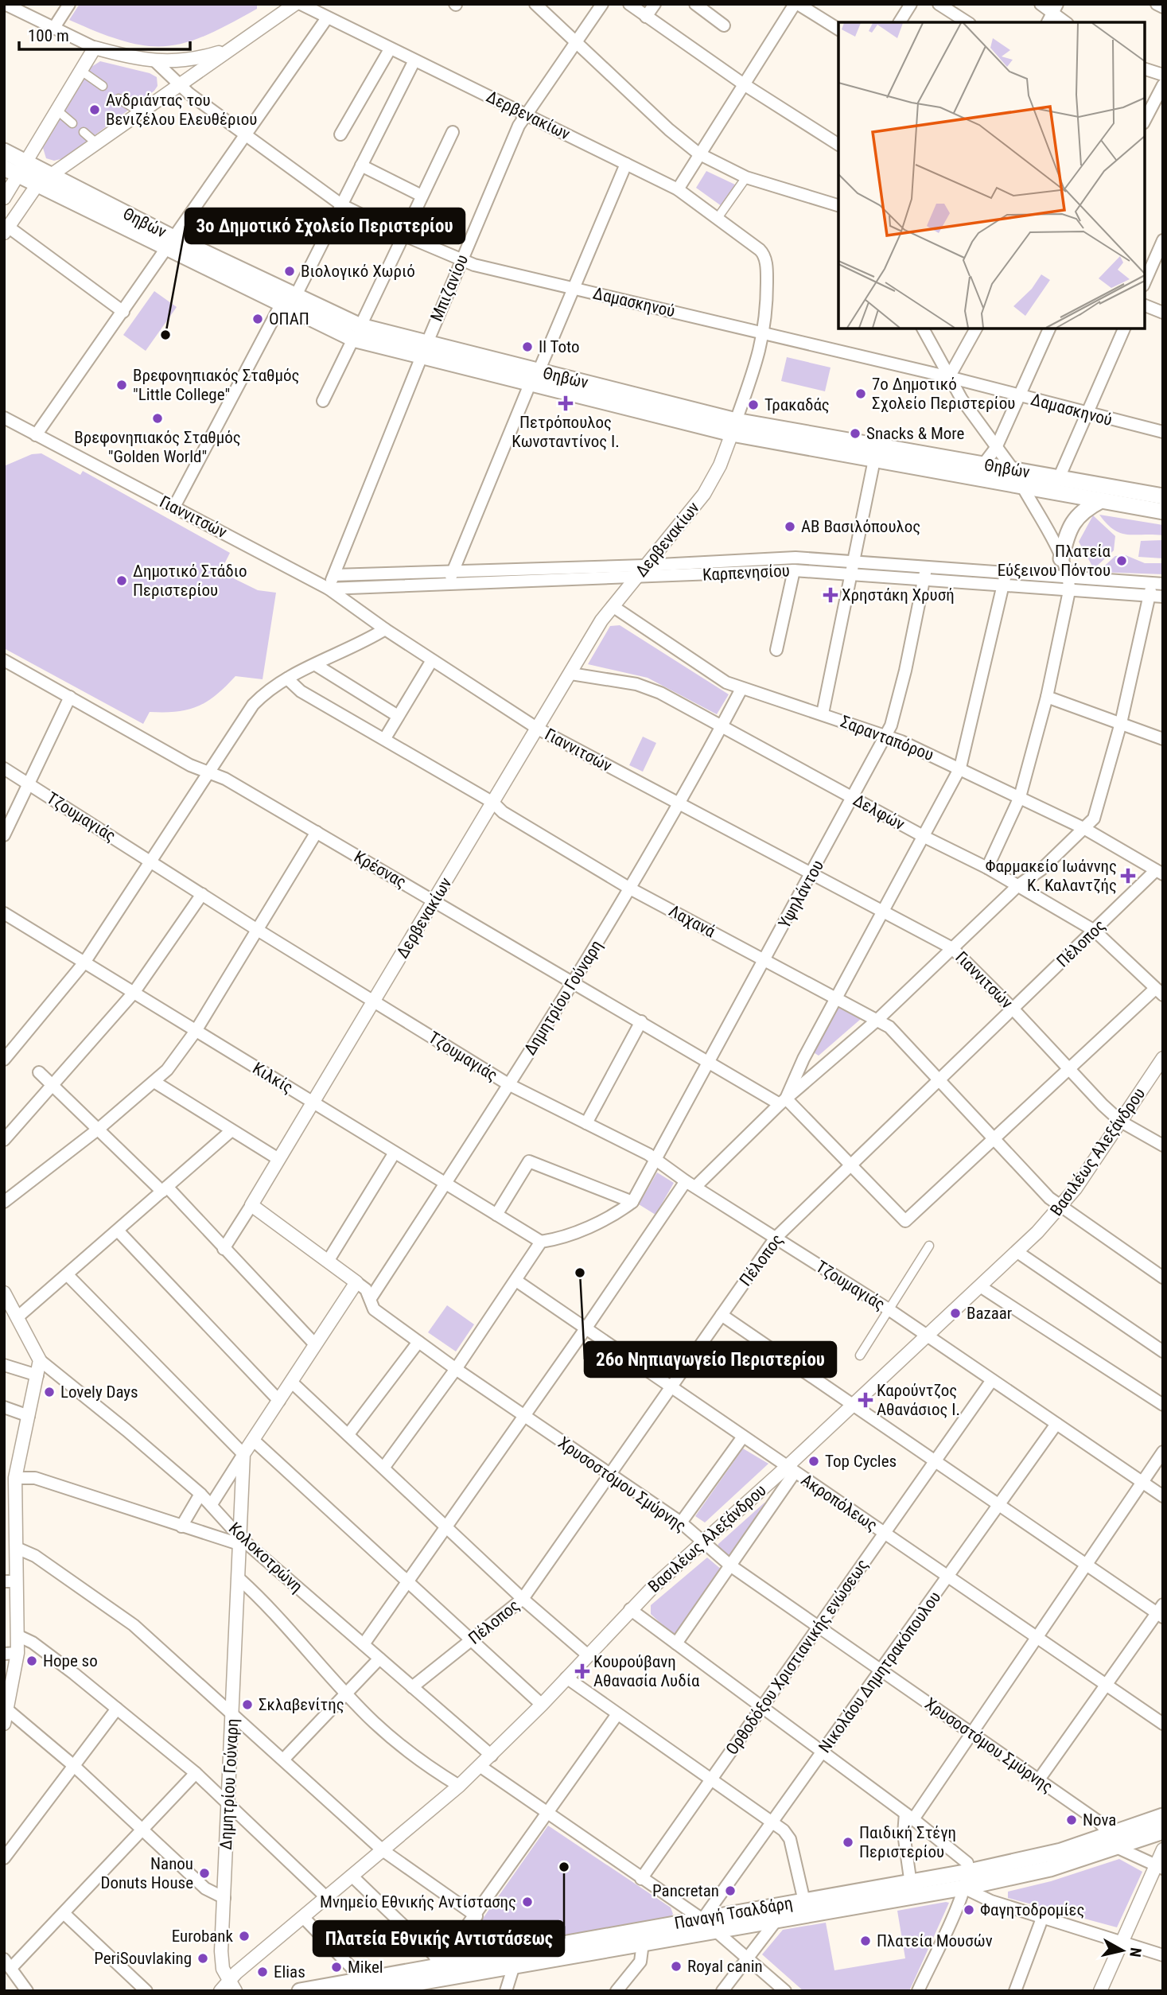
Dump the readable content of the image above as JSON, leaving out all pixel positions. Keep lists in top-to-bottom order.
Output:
{
  "streets": {
    "main road": ["Θηβών", "Παναγή Τσαλδάρη"],
    "street": [
      "Δερβενακίων",
      "Μπιζανίου",
      "Δαμασκηνού",
      "Γιαννιτσών",
      "Καρπενησίου",
      "Σαρανταπόρου",
      "Δελφών",
      "Τζουμαγιάς",
      "Κρέσνας",
      "Υψηλάντου",
      "Λαχανά",
      "Πέλοπος",
      "Δημητρίου Γούναρη",
      "Κιλκίς",
      "Βασιλέως Αλεξάνδρου",
      "Χρυσοστόμου Σμύρνης",
      "Ακροπόλεως",
      "Κολοκοτρώνη",
      "Ορθοδόξου Χριστιανικής ενώσεως",
      "Νικολάου Δημητρακόπουλου"
    ]
  },
  "crossings": [
    ["Δερβενακίων", "Θηβών"],
    ["Δερβενακίων", "Μπιζανίου"],
    ["Δερβενακίων", "Δαμασκηνού"],
    ["Δερβενακίων", "Γιαννιτσών"],
    ["Δερβενακίων", "Καρπενησίου"],
    ["Δερβενακίων", "Σαρανταπόρου"],
    ["Δερβενακίων", "Δελφών"],
    ["Δερβενακίων", "Τζουμαγιάς"],
    ["Δερβενακίων", "Κρέσνας"],
    ["Δερβενακίων", "Λαχανά"],
    ["Δερβενακίων", "Κιλκίς"],
    ["Δερβενακίων", "Χρυσοστόμου Σμύρνης"],
    ["Θηβών", "Μπιζανίου"],
    ["Μπιζανίου", "Δαμασκηνού"],
    ["Μπιζανίου", "Γιαννιτσών"],
    ["Μπιζανίου", "Καρπενησίου"],
    ["Γιαννιτσών", "Καρπενησίου"],
    ["Γιαννιτσών", "Υψηλάντου"],
    ["Γιαννιτσών", "Πέλοπος"],
    ["Γιαννιτσών", "Δημητρίου Γούναρη"],
    ["Γιαννιτσών", "Βασιλέως Αλεξάνδρου"],
    ["Καρπενησίου", "Υψηλάντου"],
    ["Σαρανταπόρου", "Υψηλάντου"],
    ["Σαρανταπόρου", "Πέλοπος"],
    ["Σαρανταπόρου", "Δημητρίου Γούναρη"],
    ["Δελφών", "Υψηλάντου"],
    ["Δελφών", "Πέλοπος"],
    ["Δελφών", "Δημητρίου Γούναρη"],
    ["Τζουμαγιάς", "Υψηλάντου"],
    ["Τζουμαγιάς", "Πέλοπος"],
    ["Τζουμαγιάς", "Δημητρίου Γούναρη"],
    ["Τζουμαγιάς", "Βασιλέως Αλεξάνδρου"],
    ["Τζουμαγιάς", "Ορθοδόξου Χριστιανικής ενώσεως"],
    ["Τζουμαγιάς", "Νικολάου Δημητρακόπουλου"],
    ["Κρέσνας", "Υψηλάντου"],
    ["Κρέσνας", "Λαχανά"],
    ["Κρέσνας", "Πέλοπος"],
    ["Κρέσνας", "Δημητρίου Γούναρη"],
    ["Υψηλάντου", "Λαχανά"],
    ["Λαχανά", "Πέλοπος"],
    ["Λαχανά", "Δημητρίου Γούναρη"],
    ["Λαχανά", "Βασιλέως Αλεξάνδρου"],
    ["Πέλοπος", "Χρυσοστόμου Σμύρνης"],
    ["Πέλοπος", "Ακροπόλεως"],
    ["Πέλοπος", "Κολοκοτρώνη"],
    ["Δημητρίου Γούναρη", "Κιλκίς"],
    ["Δημητρίου Γούναρη", "Βασιλέως Αλεξάνδρου"],
    ["Δημητρίου Γούναρη", "Χρυσοστόμου Σμύρνης"],
    ["Δημητρίου Γούναρη", "Κολοκοτρώνη"],
    ["Βασιλέως Αλεξάνδρου", "Χρυσοστόμου Σμύρνης"],
    ["Βασιλέως Αλεξάνδρου", "Ακροπόλεως"],
    ["Βασιλέως Αλεξάνδρου", "Κολοκοτρώνη"],
    ["Χρυσοστόμου Σμύρνης", "Ορθοδόξου Χριστιανικής ενώσεως"],
    ["Χρυσοστόμου Σμύρνης", "Νικολάου Δημητρακόπουλου"],
    ["Χρυσοστόμου Σμύρνης", "Παναγή Τσαλδάρη"],
    ["Ακροπόλεως", "Ορθοδόξου Χριστιανικής ενώσεως"],
    ["Ακροπόλεως", "Νικολάου Δημητρακόπουλου"],
    ["Νικολάου Δημητρακόπουλου", "Παναγή Τσαλδάρη"]
  ],
  "places": {
    "other": [
      "Ανδριάντας του Βενιζέλου Ελευθέριου",
      "Βιολογικό Χωριό",
      "ΟΠΑΠ",
      "3ο Δημοτικό Σχολείο Περιστερίου",
      "Il Toto",
      "Βρεφονηπιακός Σταθμός \"Little College\"",
      "7ο Δημοτικό Σχολείο Περιστερίου",
      "Τρακαδάς",
      "Βρεφονηπιακός Σταθμός \"Golden World\"",
      "Snacks & More",
      "ΑΒ Βασιλόπουλος",
      "Πλατεία Εύξεινου Πόντου",
      "Δημοτικό Στάδιο Περιστερίου",
      "26ο Νηπιαγωγείο Περιστερίου",
      "Bazaar",
      "Lovely Days",
      "Top Cycles",
      "Hope so",
      "Σκλαβενίτης",
      "Nova",
      "Παιδική Στέγη Περιστερίου",
      "Πλατεία Εθνικής Αντιστάσεως",
      "Nanou Donuts House",
      "Pancretan",
      "Μνημείο Εθνικής Αντίστασης",
      "Φαγητοδρομίες",
      "Eurobank",
      "Πλατεία Μουσών",
      "PeriSouvlaking",
      "Royal canin",
      "Mikel",
      "Elias"
    ],
    "health": [
      "Πετρόπουλος Κωνσταντίνος Ι.",
      "Χρηστάκη Χρυσή",
      "Φαρμακείο Ιωάννης Κ. Καλαντζής",
      "Καρούντζος Αθανάσιος Ι.",
      "Κουρούβανη Αθανασία Λυδία"
    ]
  },
  "scale_bar": "100 m",
  "north": "right"
}
